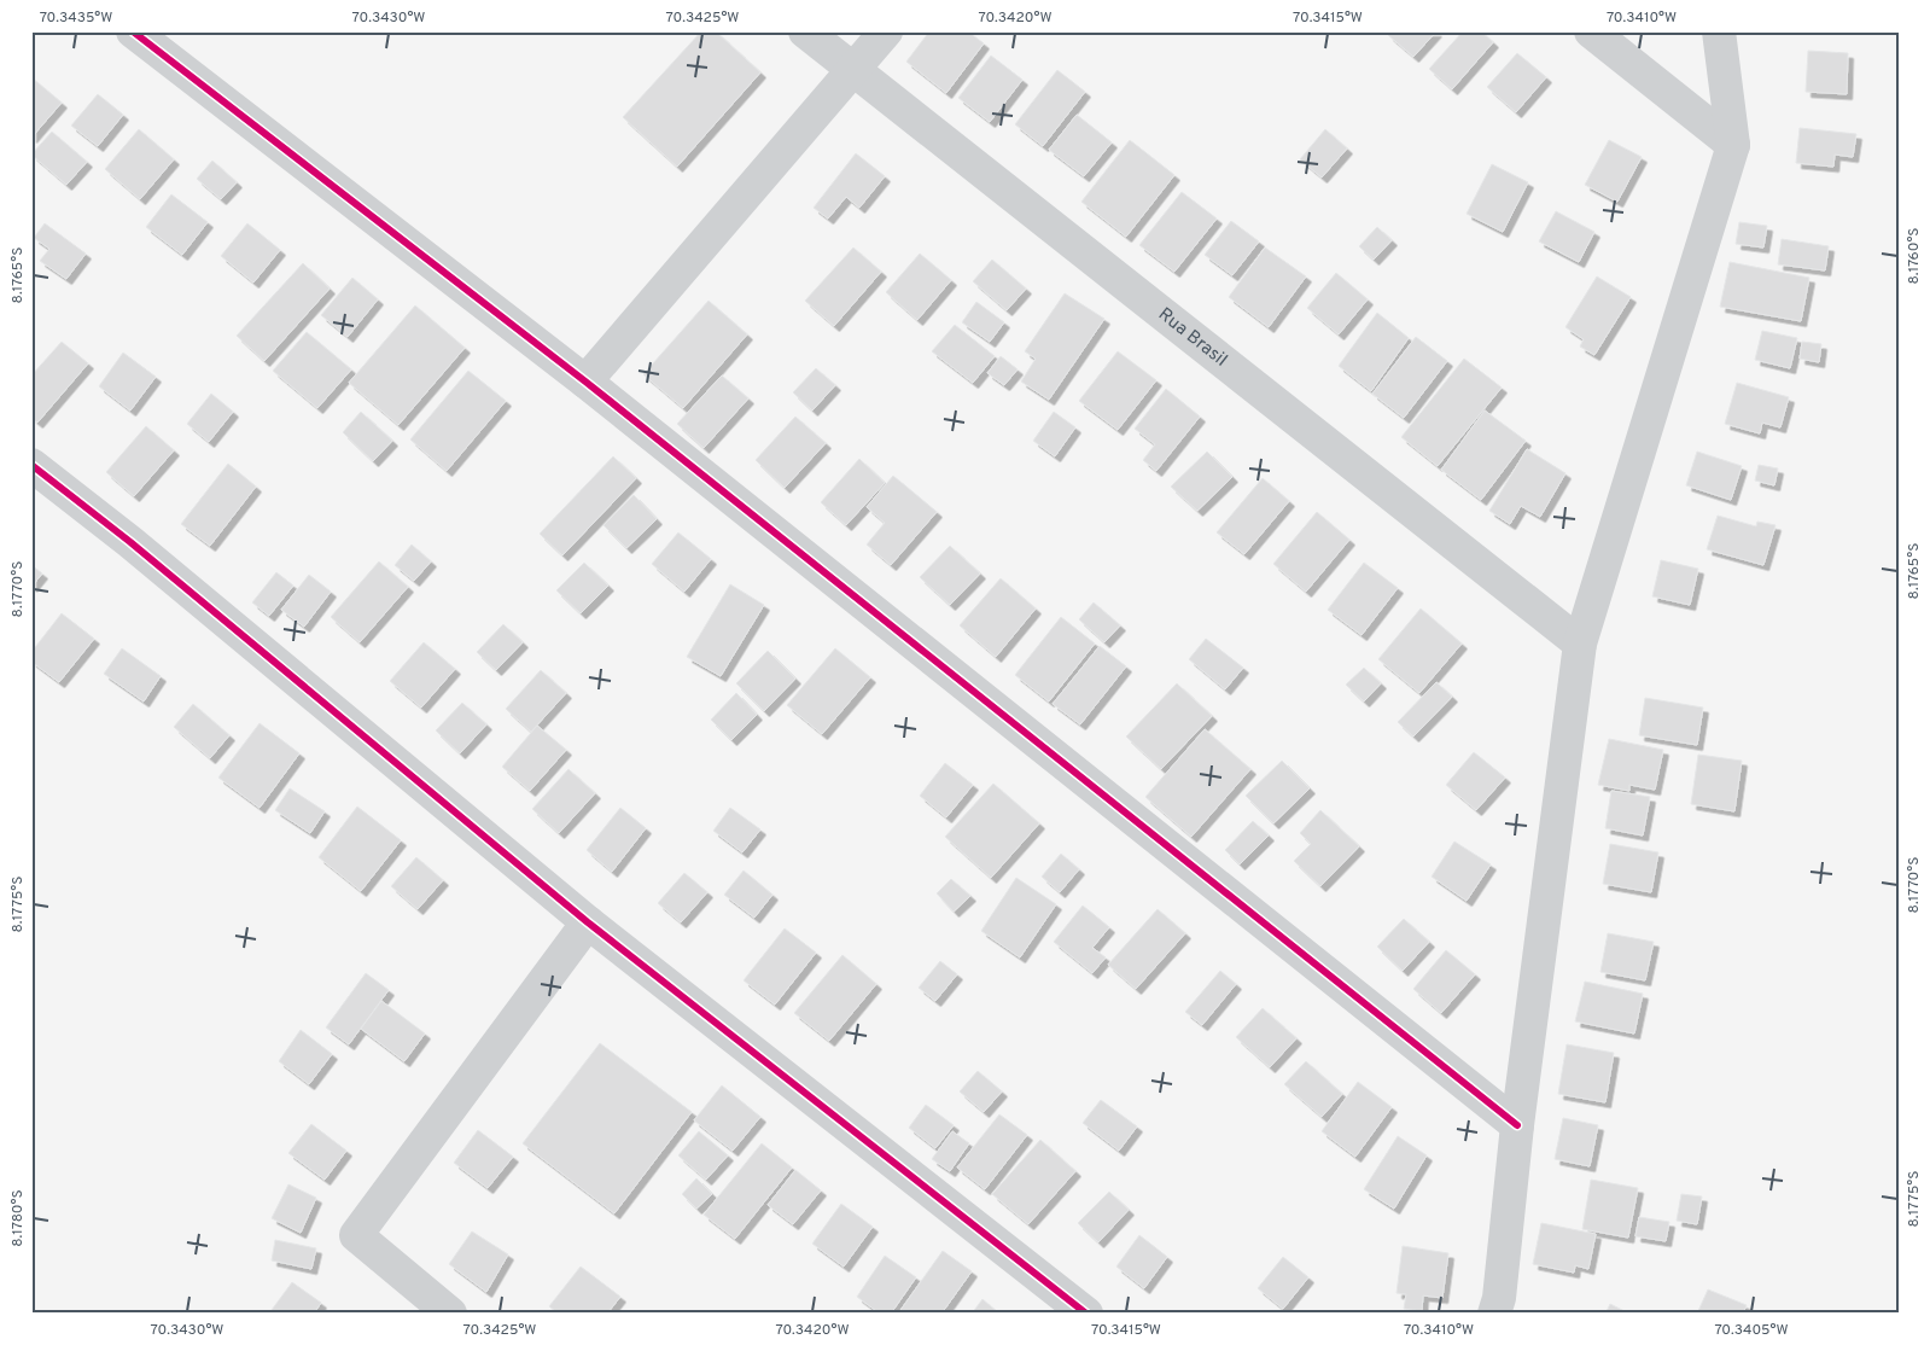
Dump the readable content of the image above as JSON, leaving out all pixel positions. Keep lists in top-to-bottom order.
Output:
{
  "streets": {
    "street": ["Rua Brasil"]
  },
  "coordinates": [
    "70.3435°W",
    "70.3430°W",
    "70.3425°W",
    "70.3420°W",
    "70.3415°W",
    "70.3410°W",
    "8.1760°S",
    "8.1765°S",
    "8.1770°S",
    "8.1775°S",
    "8.1780°S",
    "70.3405°W"
  ]
}
